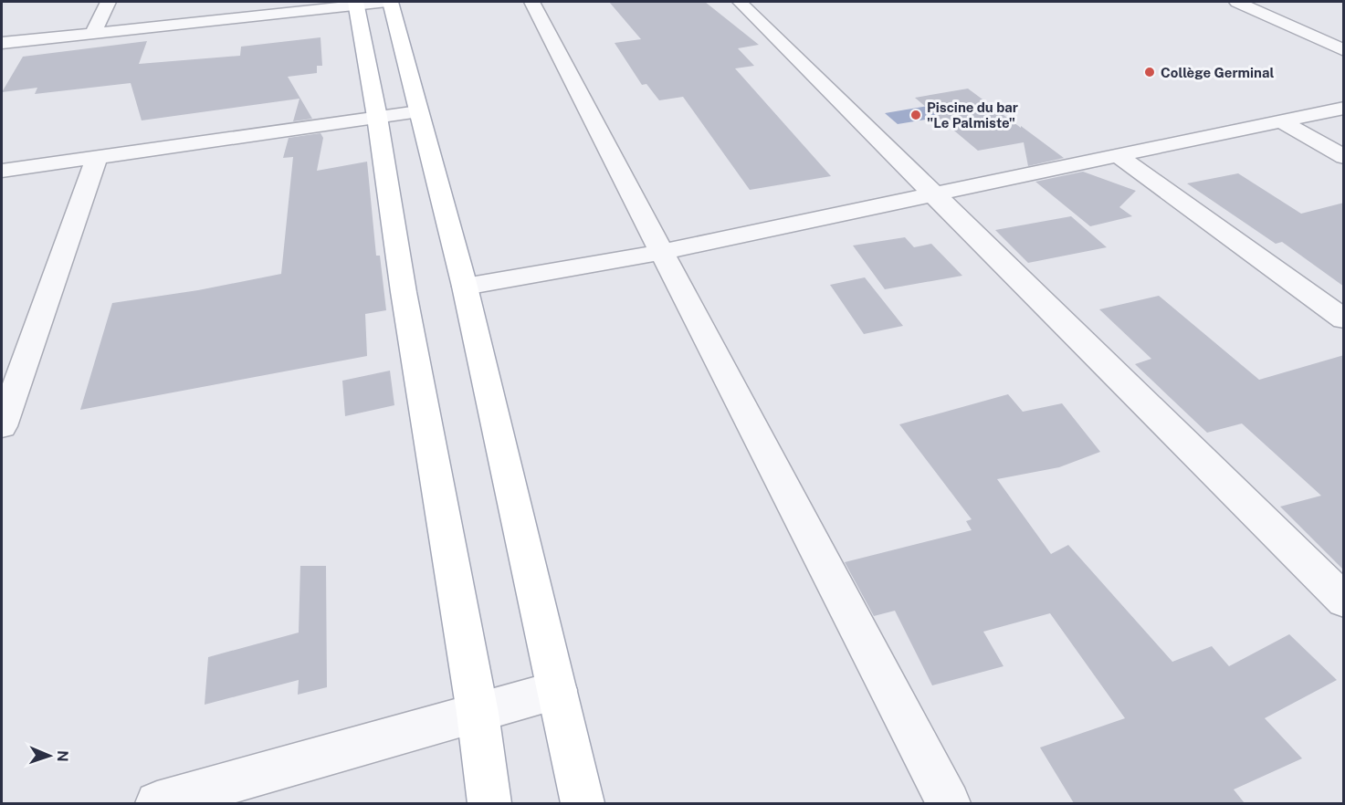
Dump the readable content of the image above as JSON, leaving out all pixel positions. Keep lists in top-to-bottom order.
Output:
{
  "places": ["Collège Germinal", "Piscine du bar \"Le Palmiste\""],
  "north": "right"
}
